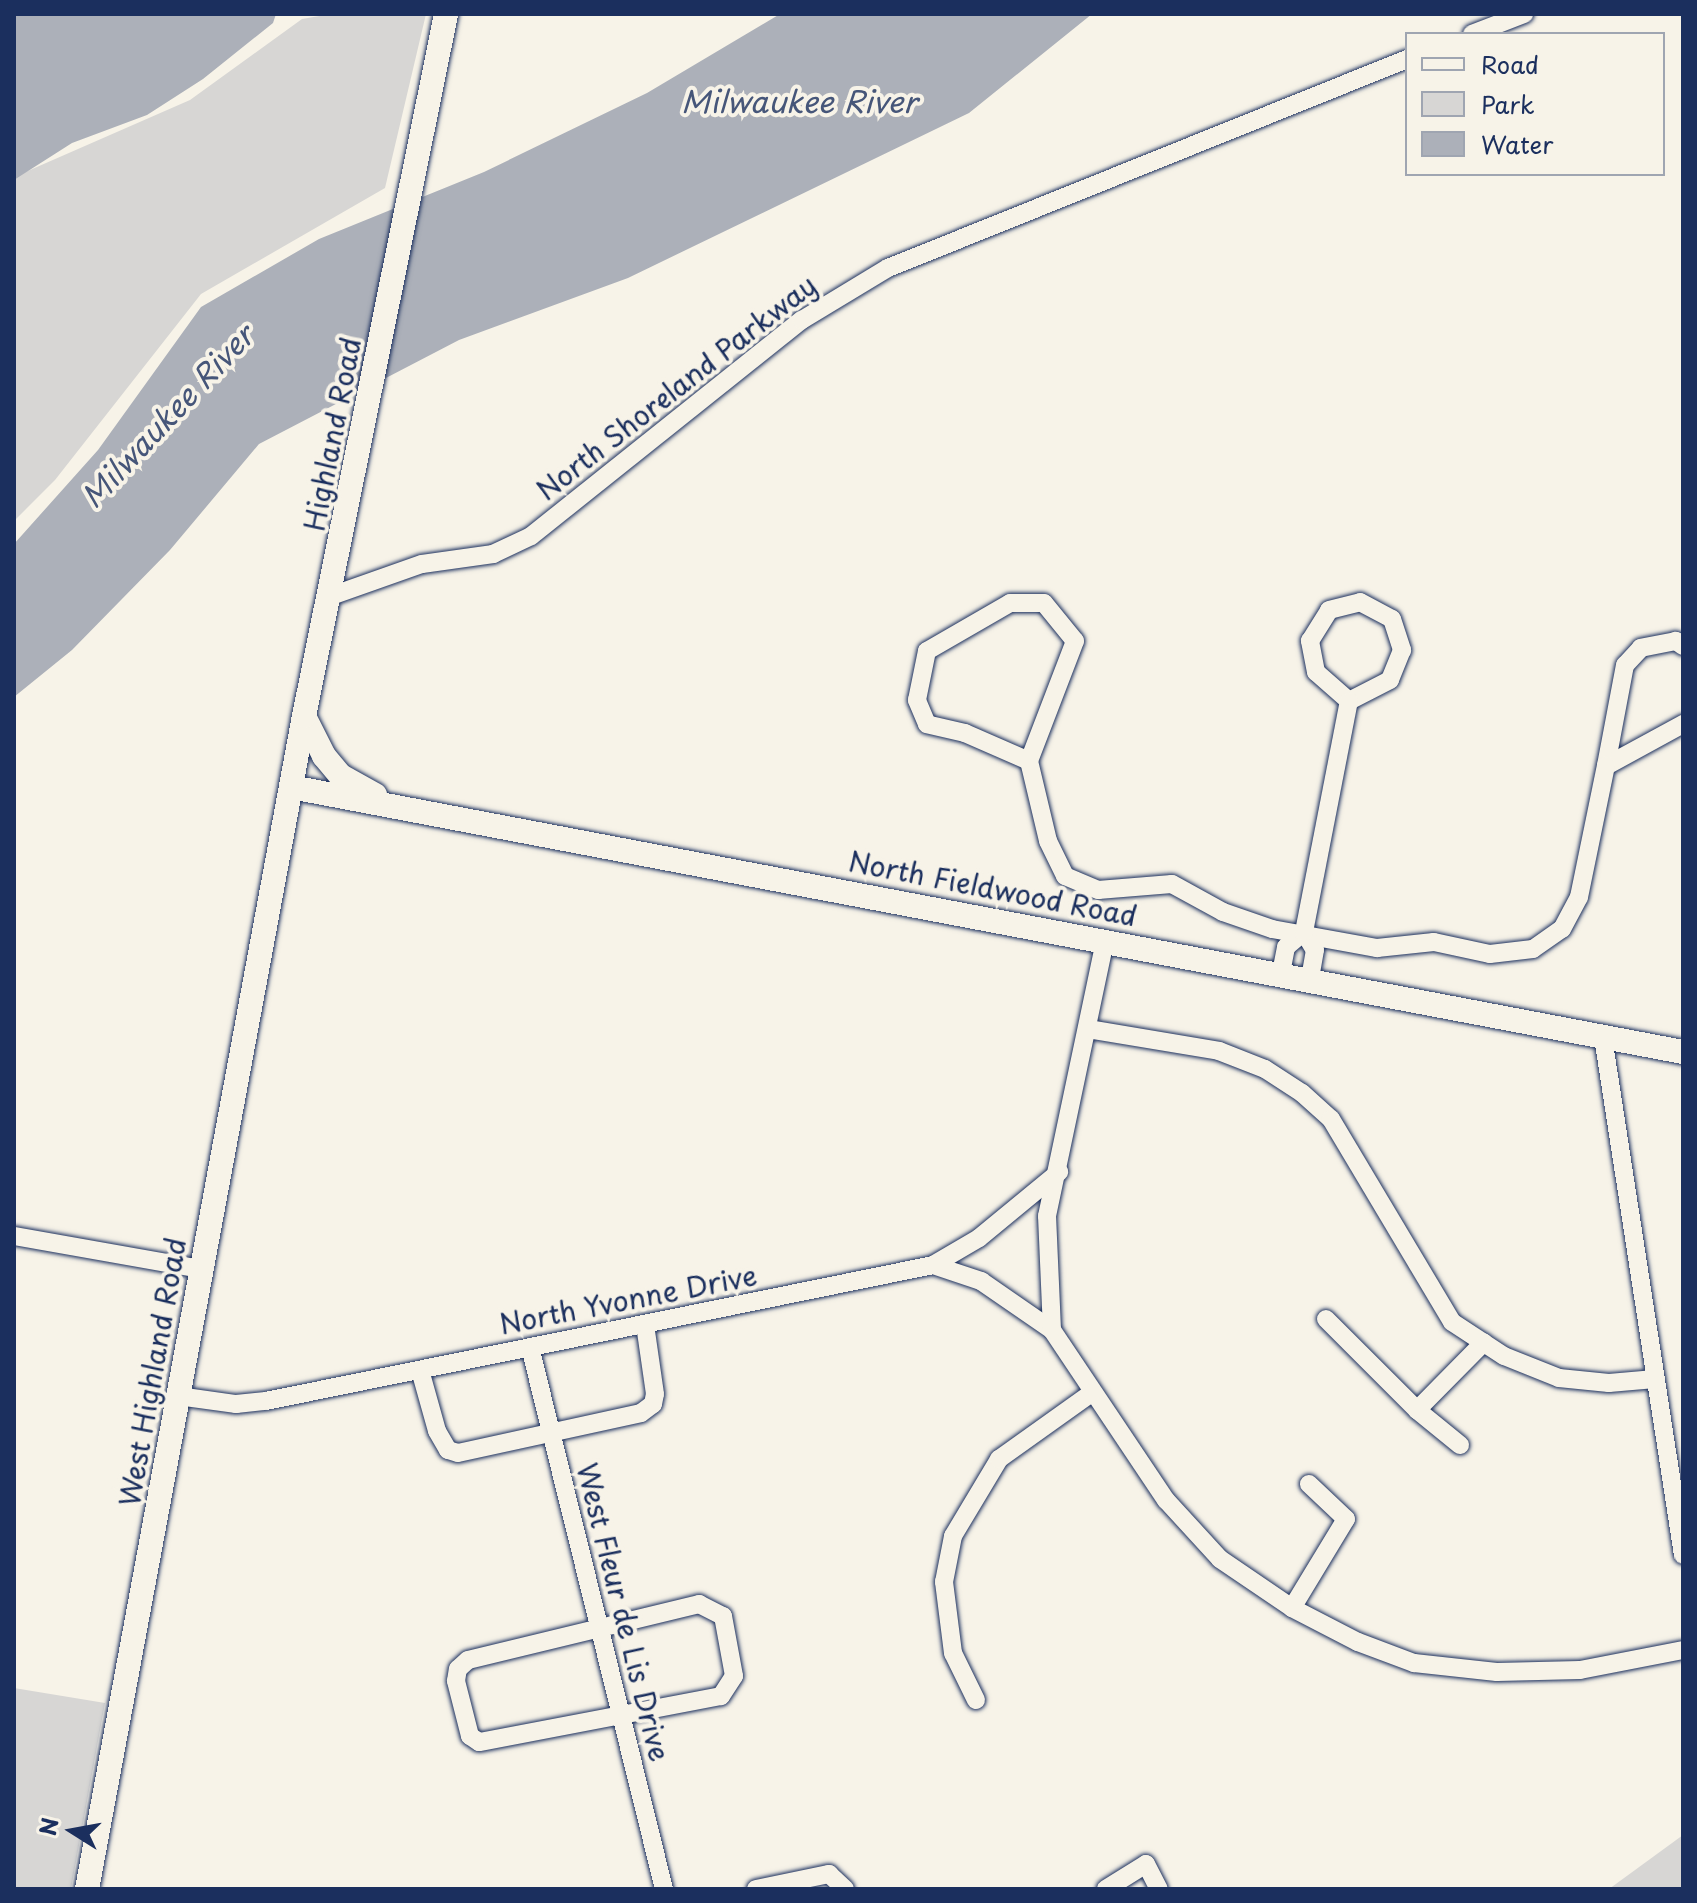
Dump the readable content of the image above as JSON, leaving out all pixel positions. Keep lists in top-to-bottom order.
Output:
{
  "streets": {
    "main road": ["Highland Road", "North Fieldwood Road", "West Highland Road"],
    "street": ["North Shoreland Parkway", "North Yvonne Drive", "West Fleur de Lis Drive"]
  },
  "crossings": [
    ["North Shoreland Parkway", "Highland Road"],
    ["Highland Road", "North Fieldwood Road"],
    ["Highland Road", "West Highland Road"],
    ["North Yvonne Drive", "West Highland Road"],
    ["North Yvonne Drive", "West Fleur de Lis Drive"]
  ],
  "water": ["Milwaukee River"],
  "legend": ["Road", "Park", "Water"],
  "north": "left"
}
